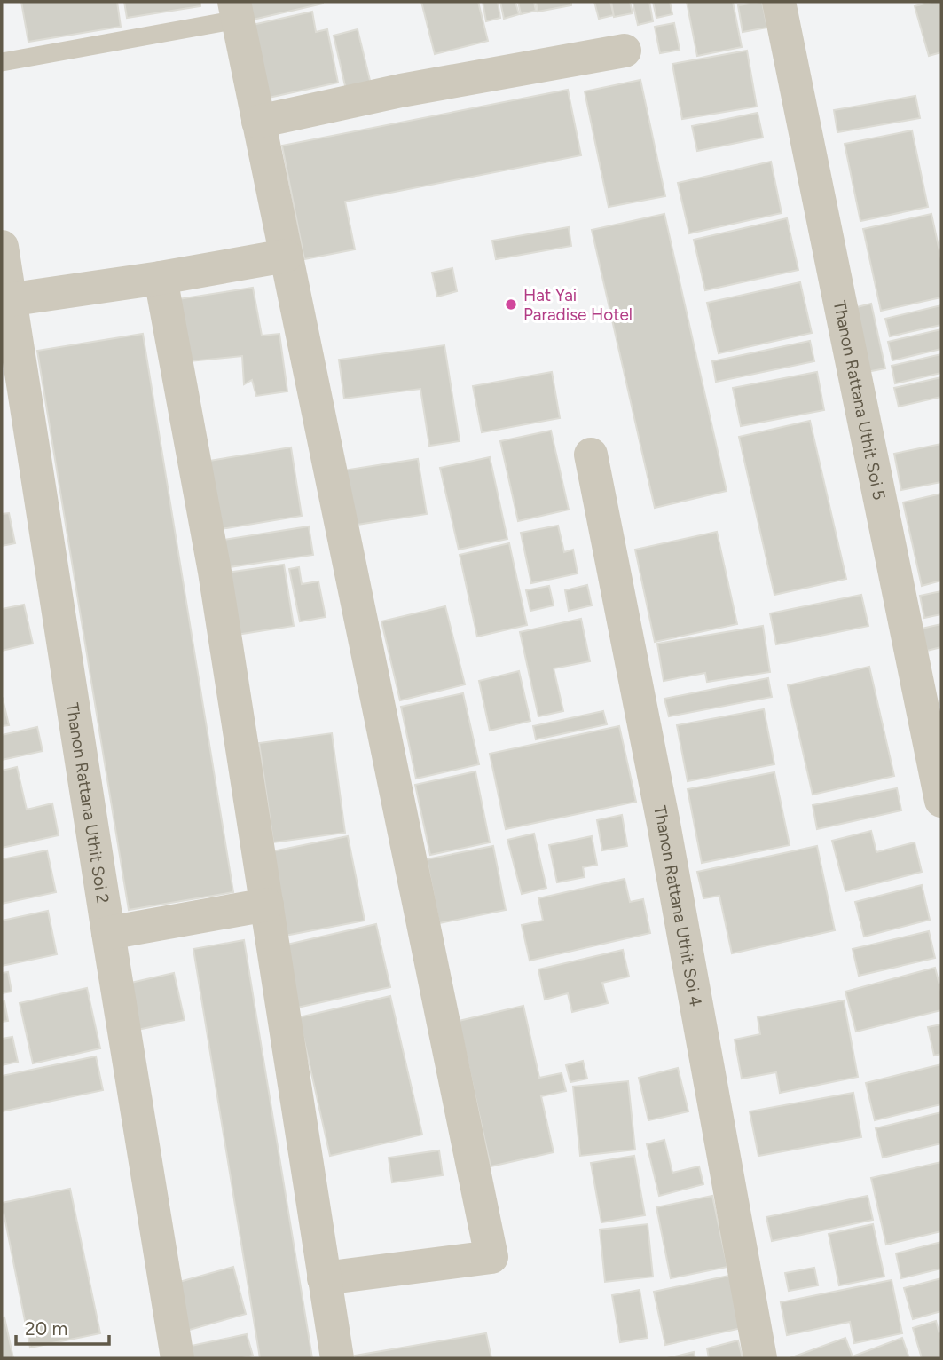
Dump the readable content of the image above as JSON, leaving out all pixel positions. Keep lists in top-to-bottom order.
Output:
{
  "streets": {
    "street": ["Thanon Rattana Uthit Soi 5", "Thanon Rattana Uthit Soi 2", "Thanon Rattana Uthit Soi 4"]
  },
  "places": ["Hat Yai Paradise Hotel"],
  "scale_bar": "20 m"
}
